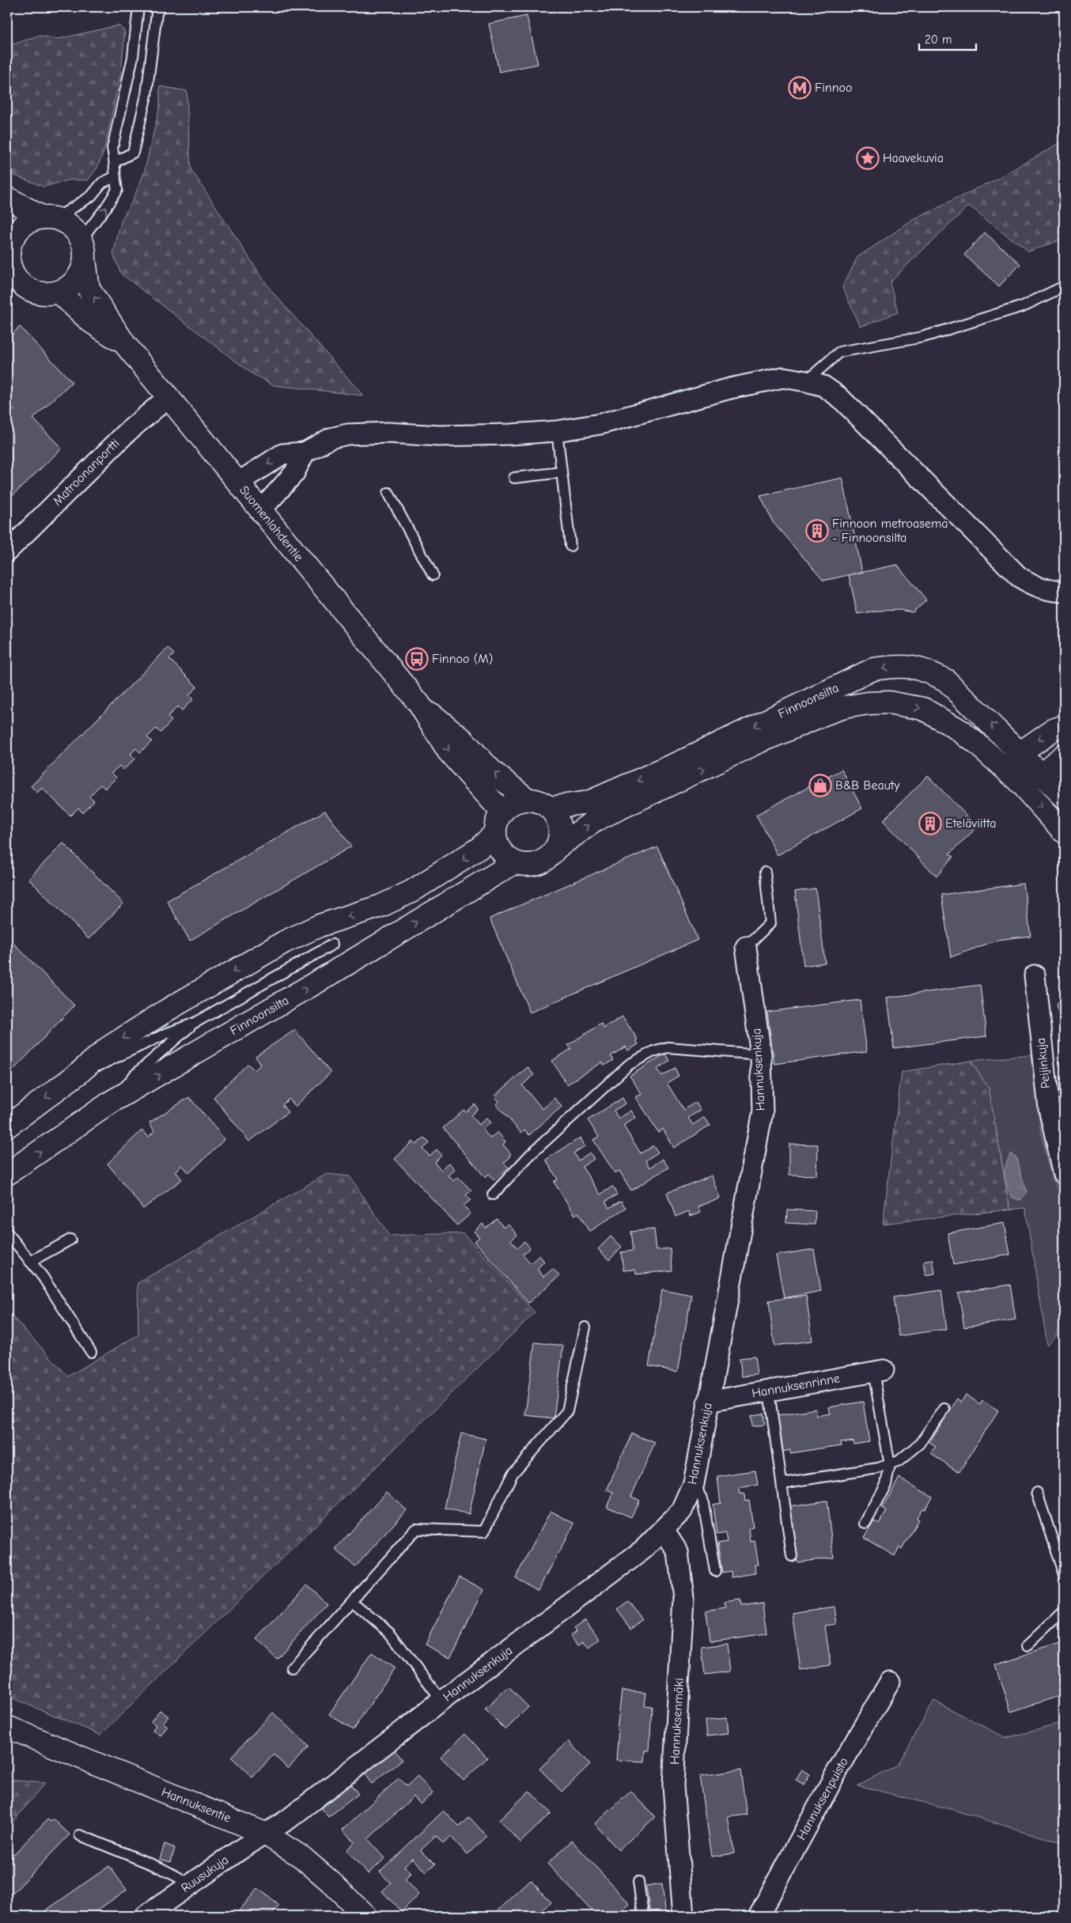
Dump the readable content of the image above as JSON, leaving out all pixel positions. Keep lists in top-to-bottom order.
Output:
{
  "streets": {
    "main road": ["Suomenlahdentie", "Finnoonsilta", "Hannuksentie"],
    "street": [
      "Matroonanportti",
      "Peijinkuja",
      "Hannuksenkuja",
      "Hannuksenrinne",
      "Hannuksenmäki",
      "Hannuksenpuisto",
      "Ruusukuja"
    ]
  },
  "crossings": [
    ["Matroonanportti", "Suomenlahdentie"],
    ["Suomenlahdentie", "Finnoonsilta"],
    ["Hannuksenkuja", "Hannuksenrinne"],
    ["Hannuksenkuja", "Hannuksenmäki"],
    ["Hannuksenkuja", "Hannuksentie"],
    ["Hannuksenkuja", "Ruusukuja"],
    ["Hannuksentie", "Ruusukuja"]
  ],
  "places": {
    "metro station": ["Finnoo"],
    "place": ["Haavekuvia"],
    "building": ["Finnoon metroasema - Finnoonsilta", "Eteläviitta"],
    "bus stop": ["Finnoo (M)"],
    "shop": ["B&B Beauty"]
  },
  "scale_bar": "20 m"
}
